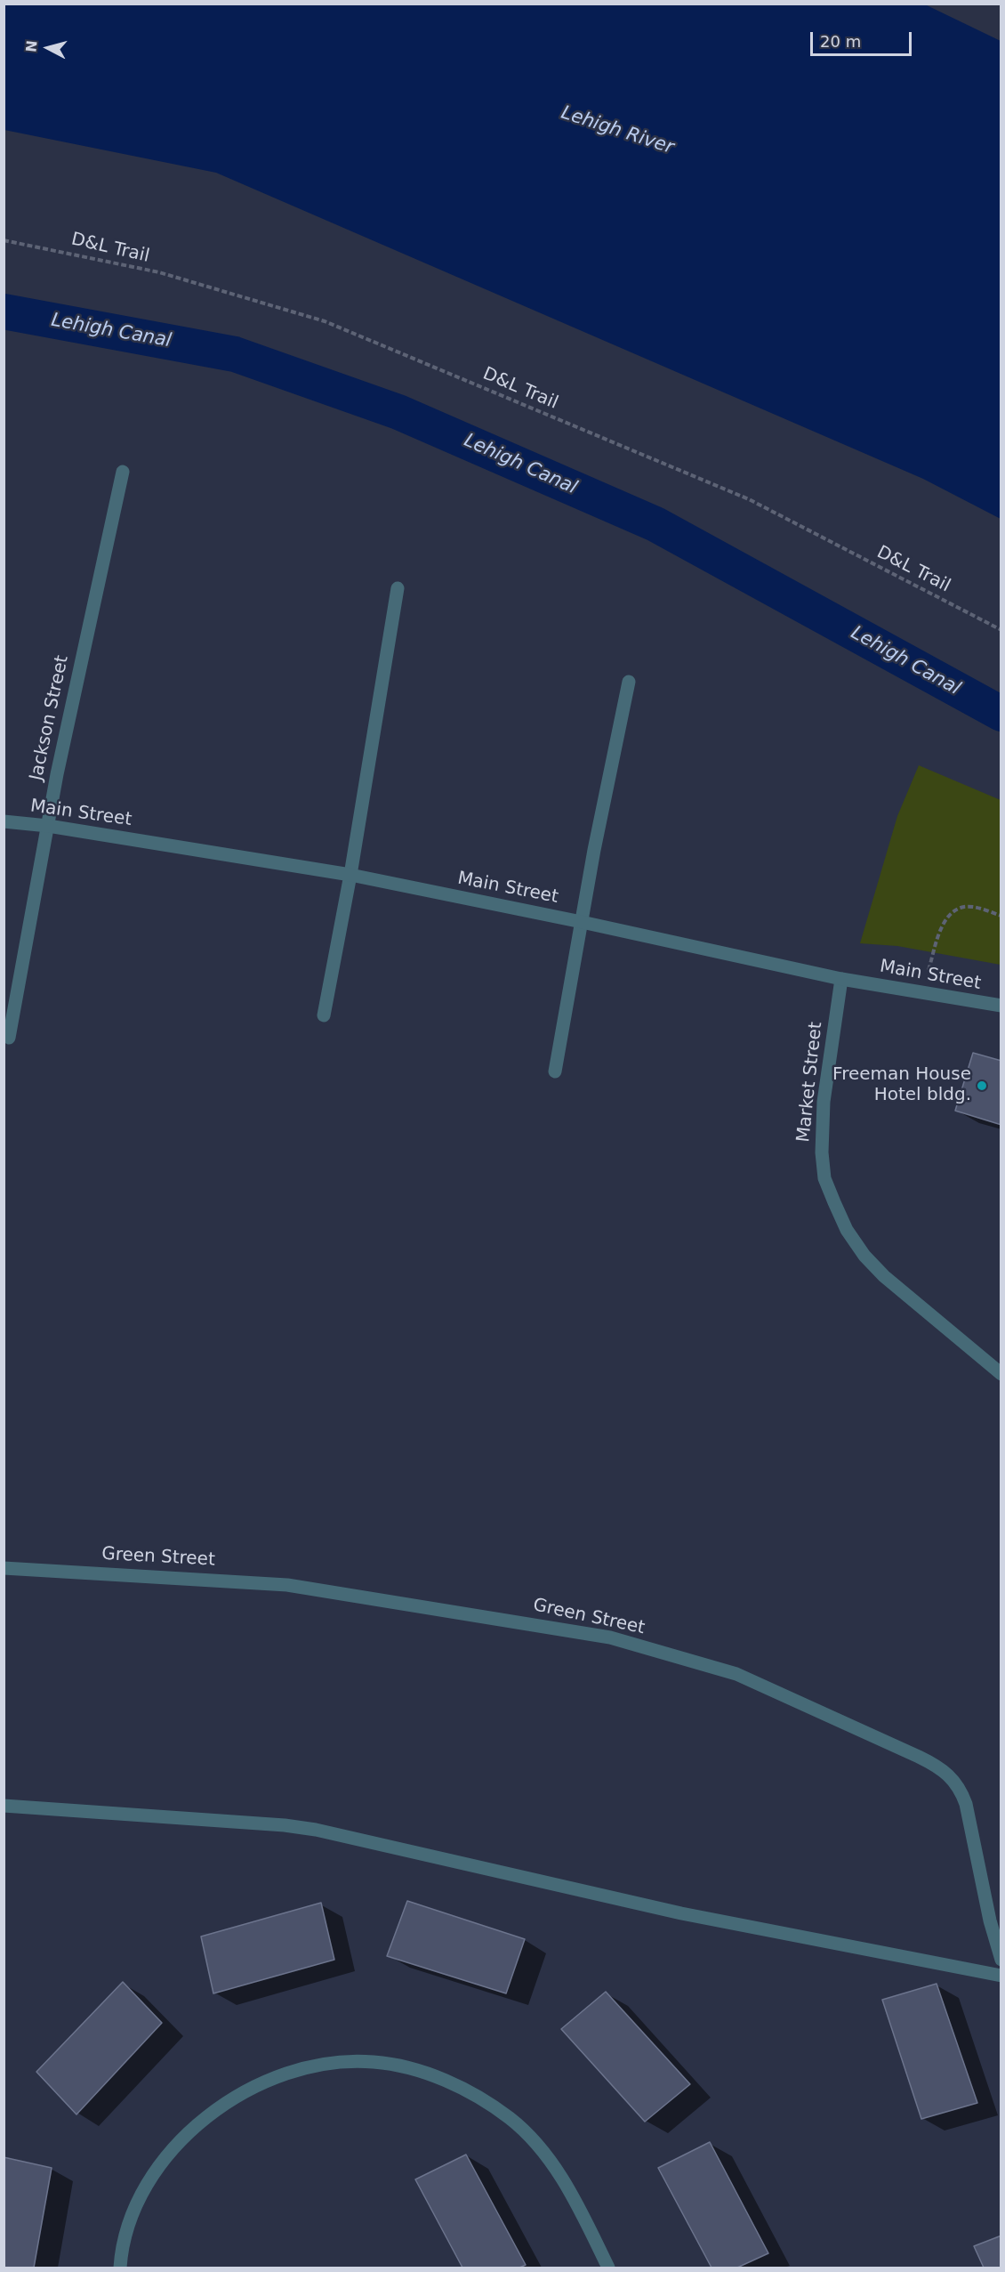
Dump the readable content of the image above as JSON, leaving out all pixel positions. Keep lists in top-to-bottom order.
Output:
{
  "streets": {
    "street": [
      "Jackson Street",
      "Main Street",
      "Market Street",
      "Green Street"
    ],
    "path": ["D&L Trail"]
  },
  "crossings": [
    ["Jackson Street", "Main Street"],
    ["Main Street", "Market Street"]
  ],
  "water": ["Lehigh River", "Lehigh Canal"],
  "places": ["Freeman House Hotel bldg."],
  "scale_bar": "20 m",
  "north": "left"
}
